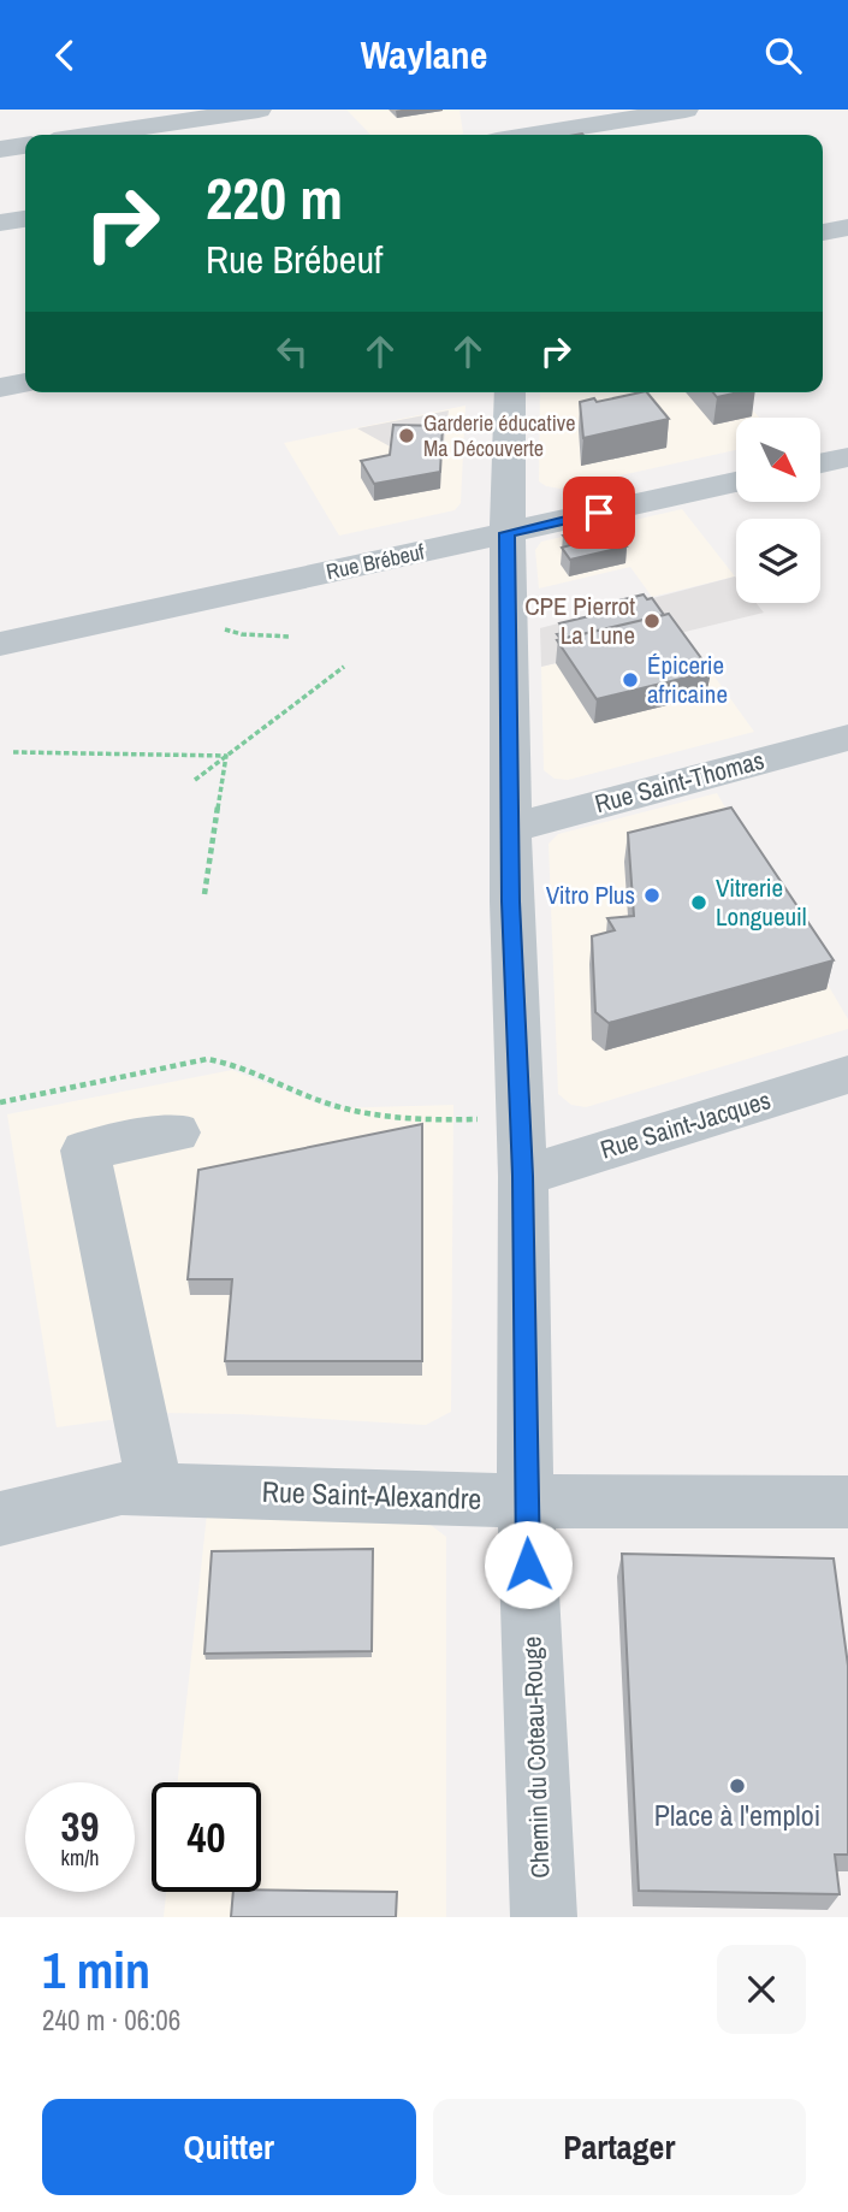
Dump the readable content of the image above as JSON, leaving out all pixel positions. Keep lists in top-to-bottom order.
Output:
{
  "streets": {
    "street": [
      "Rue Brébeuf",
      "Rue Saint-Thomas",
      "Rue Saint-Jacques",
      "Rue Saint-Alexandre",
      "Chemin du Coteau-Rouge"
    ]
  },
  "crossings": [
    ["Rue Brébeuf", "Chemin du Coteau-Rouge"],
    ["Rue Saint-Thomas", "Chemin du Coteau-Rouge"],
    ["Rue Saint-Jacques", "Chemin du Coteau-Rouge"],
    ["Rue Saint-Alexandre", "Chemin du Coteau-Rouge"]
  ],
  "places": [
    "Garderie éducative Ma Découverte",
    "CPE Pierrot La Lune",
    "Épicerie africaine",
    "Vitro Plus",
    "Vitrerie Longueuil",
    "Place à l'emploi"
  ],
  "north": "bottom right",
  "page": {
    "header": "Waylane",
    "turn": ["220 m", "Rue Brébeuf"],
    "speed": "39 km/h",
    "limit": "40",
    "heading": ["1 min", "240 m · 06:06"],
    "buttons": ["Quitter", "Partager"]
  }
}
